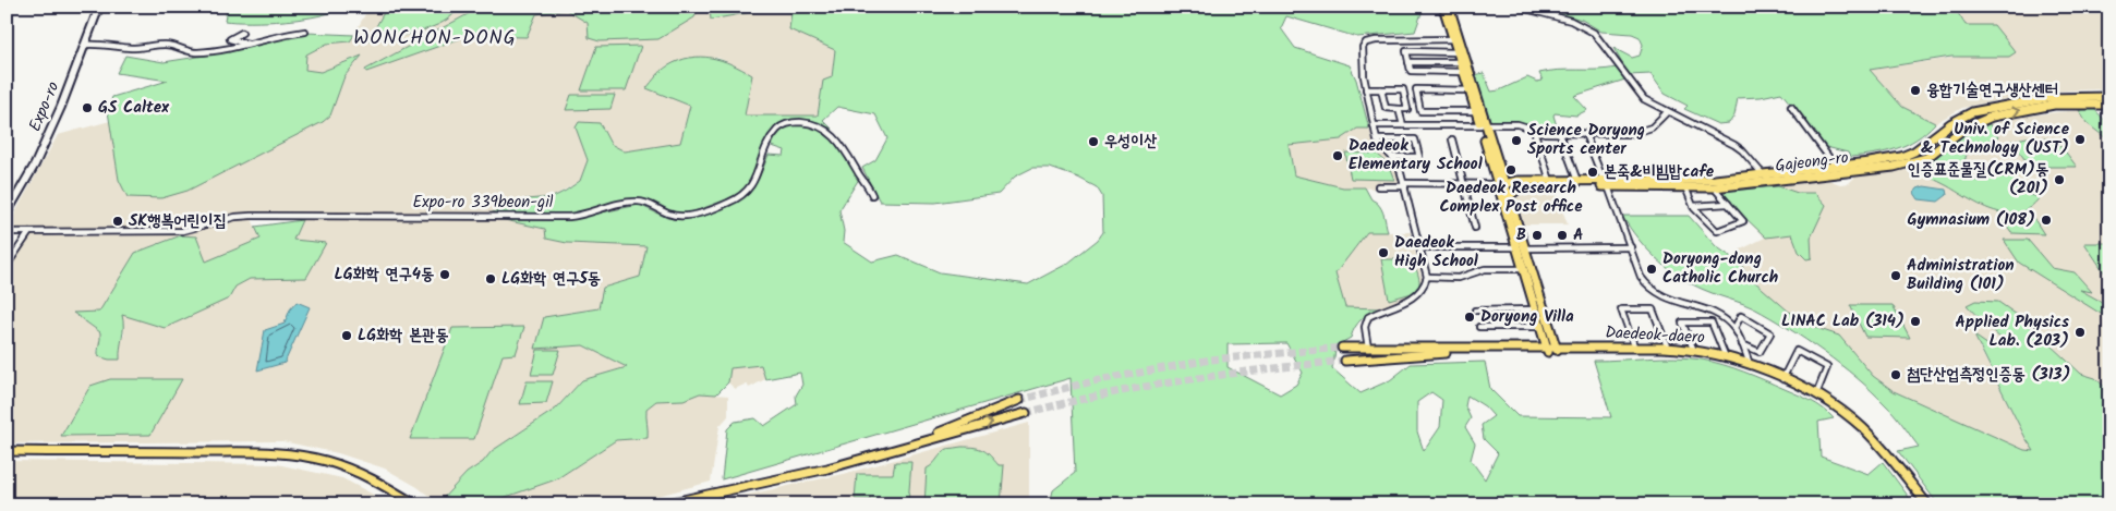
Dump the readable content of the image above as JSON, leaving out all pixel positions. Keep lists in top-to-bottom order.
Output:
{
  "streets": {
    "main road": ["Expo-ro", "Gajeong-ro", "Daedeok-daero"],
    "street": ["Expo-ro 339beon-gil"]
  },
  "districts": ["WONCHON-DONG"],
  "places": [
    "융합기술연구생산센터",
    "GS Caltex",
    "Univ. of Science & Technology (UST)",
    "Science Doryong Sports center",
    "우성이산",
    "Daedeok Elementary School",
    "Daedeok Research Complex Post office",
    "본죽&비빔밥cafe",
    "인증표준물질(CRM)동 (201)",
    "Gymnasium (108)",
    "SK행복어린이집",
    "B",
    "A",
    "Daedeok High School",
    "Doryong-dong Catholic Church",
    "LG화학 연구4동",
    "Administration Building (101)",
    "LG화학 연구5동",
    "Doryong Villa",
    "LINAC Lab (314)",
    "Applied Physics Lab. (203)",
    "LG화학 본관동",
    "첨단산업측정인증동 (313)"
  ]
}
